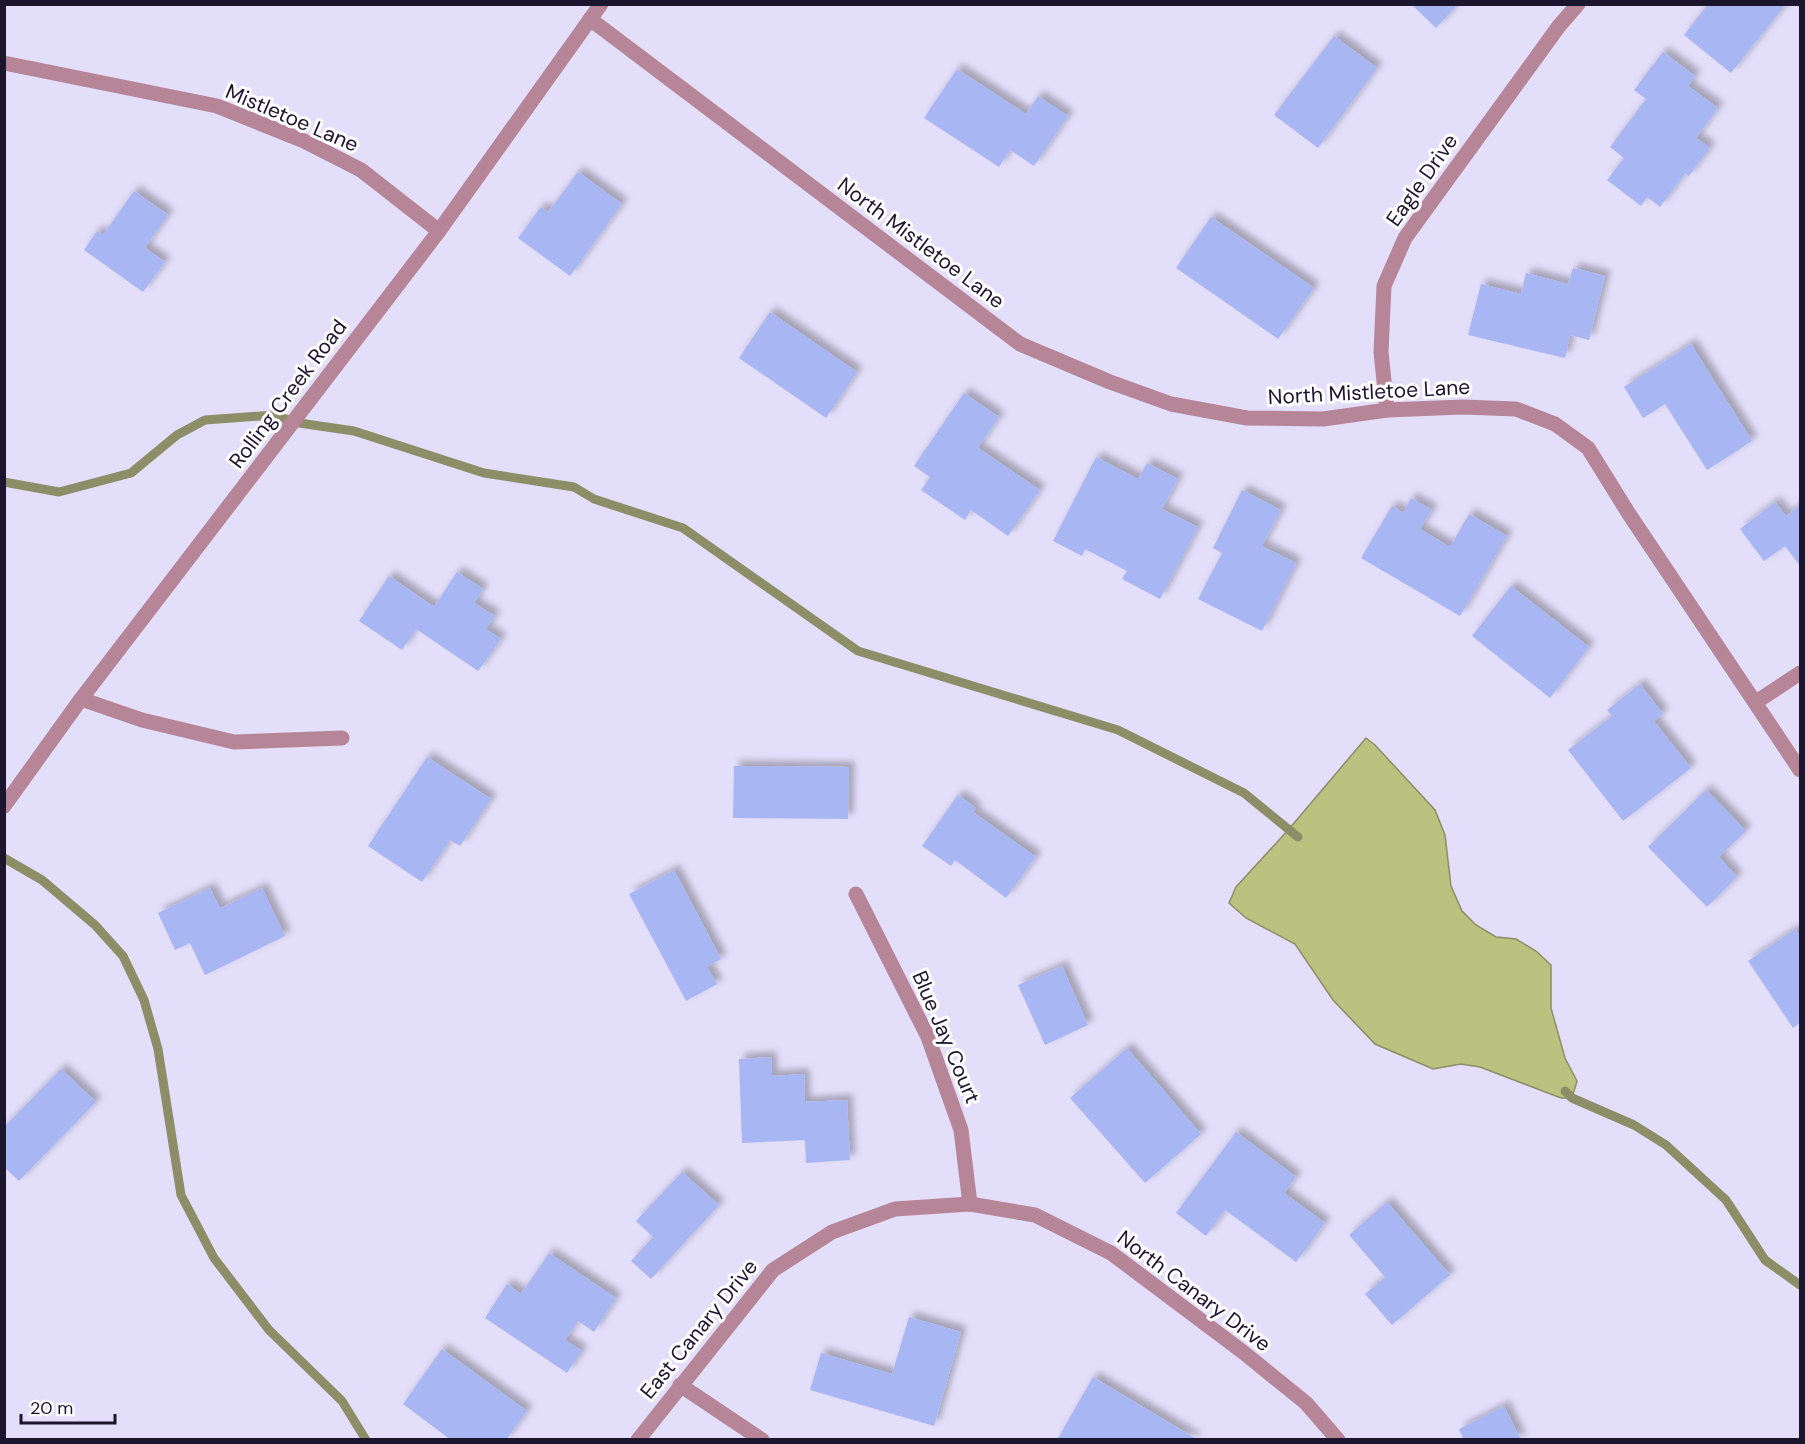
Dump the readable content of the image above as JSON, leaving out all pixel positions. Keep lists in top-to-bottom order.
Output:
{
  "streets": {
    "street": [
      "Mistletoe Lane",
      "Eagle Drive",
      "North Mistletoe Lane",
      "Rolling Creek Road",
      "Blue Jay Court",
      "North Canary Drive",
      "East Canary Drive"
    ]
  },
  "crossings": [
    ["Mistletoe Lane", "Rolling Creek Road"],
    ["Eagle Drive", "North Mistletoe Lane"],
    ["North Mistletoe Lane", "Rolling Creek Road"],
    ["Blue Jay Court", "North Canary Drive"],
    ["Blue Jay Court", "East Canary Drive"],
    ["North Canary Drive", "East Canary Drive"]
  ],
  "scale_bar": "20 m"
}
